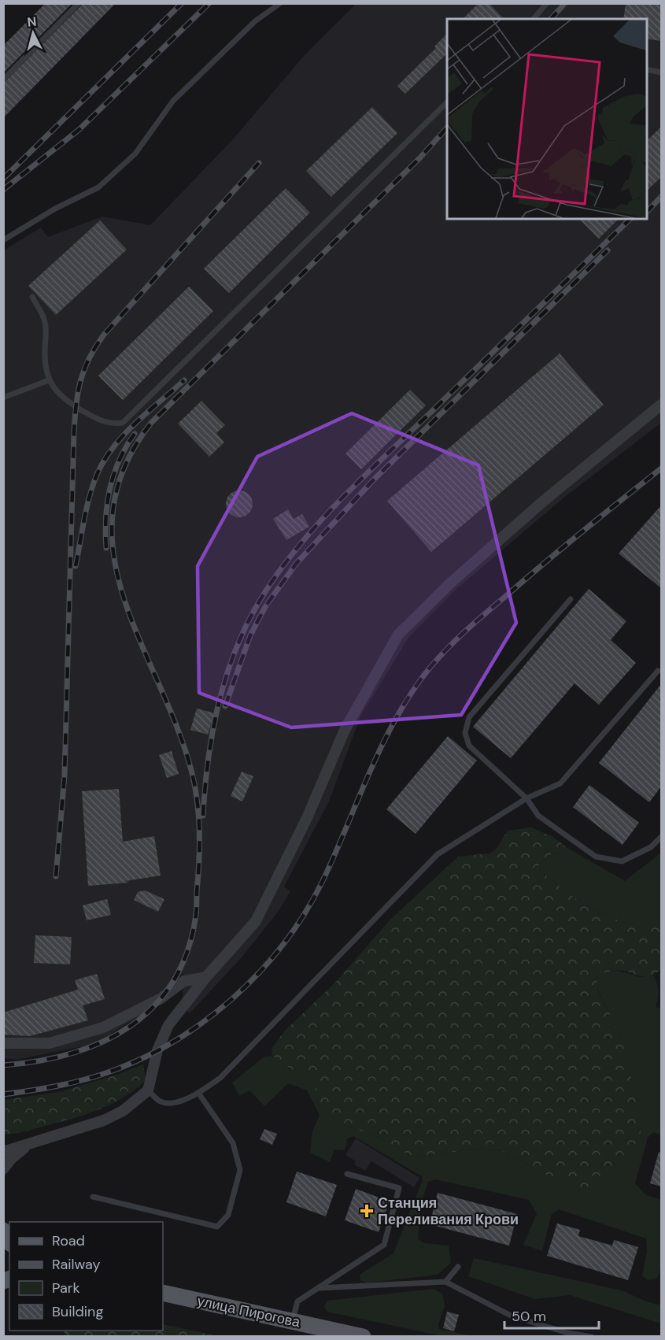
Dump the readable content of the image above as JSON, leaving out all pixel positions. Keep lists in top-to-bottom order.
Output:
{
  "streets": {
    "main road": ["улица Пирогова"]
  },
  "places": {
    "health": ["Станция Переливания Крови"]
  },
  "legend": [
    "Road",
    "Railway",
    "Park",
    "Building"
  ],
  "scale_bar": "50 m",
  "north": "top"
}
